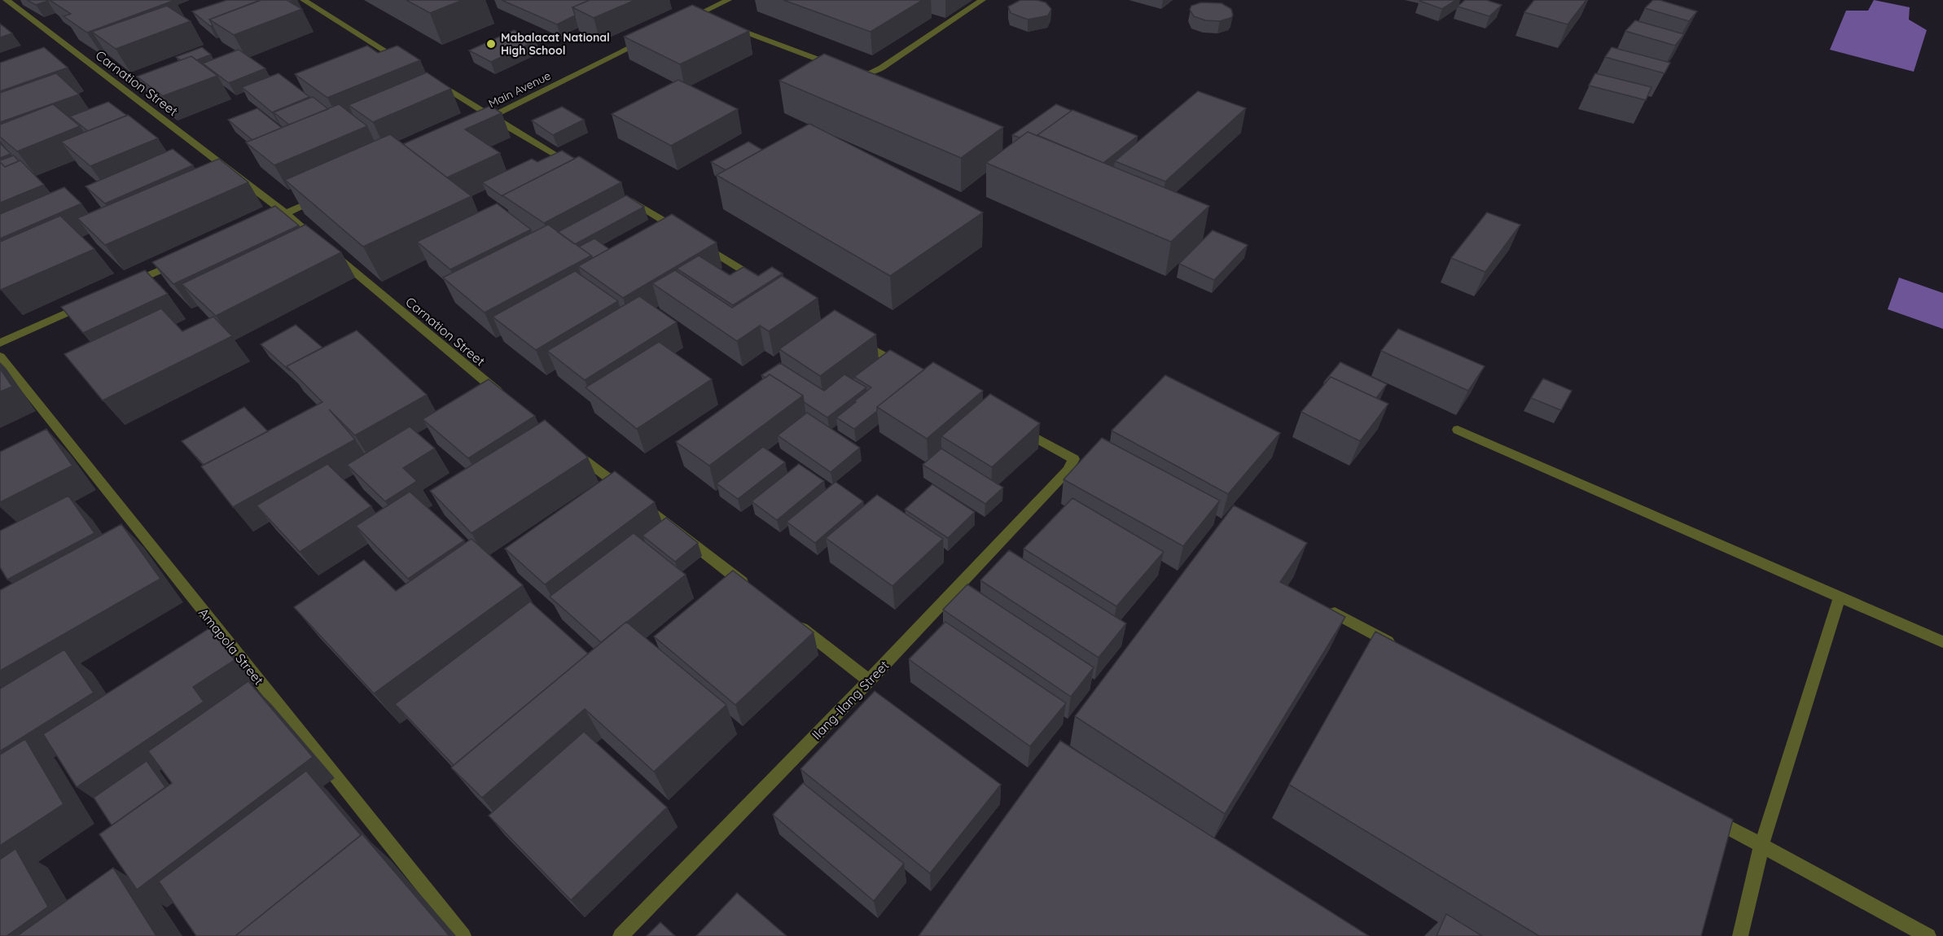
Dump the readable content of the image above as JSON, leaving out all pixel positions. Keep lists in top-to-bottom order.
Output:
{
  "streets": {
    "street": [
      "Carnation Street",
      "Main Avenue",
      "Amapola Street",
      "Ilang-Ilang Street"
    ]
  },
  "places": ["Mabalacat National High School"]
}
